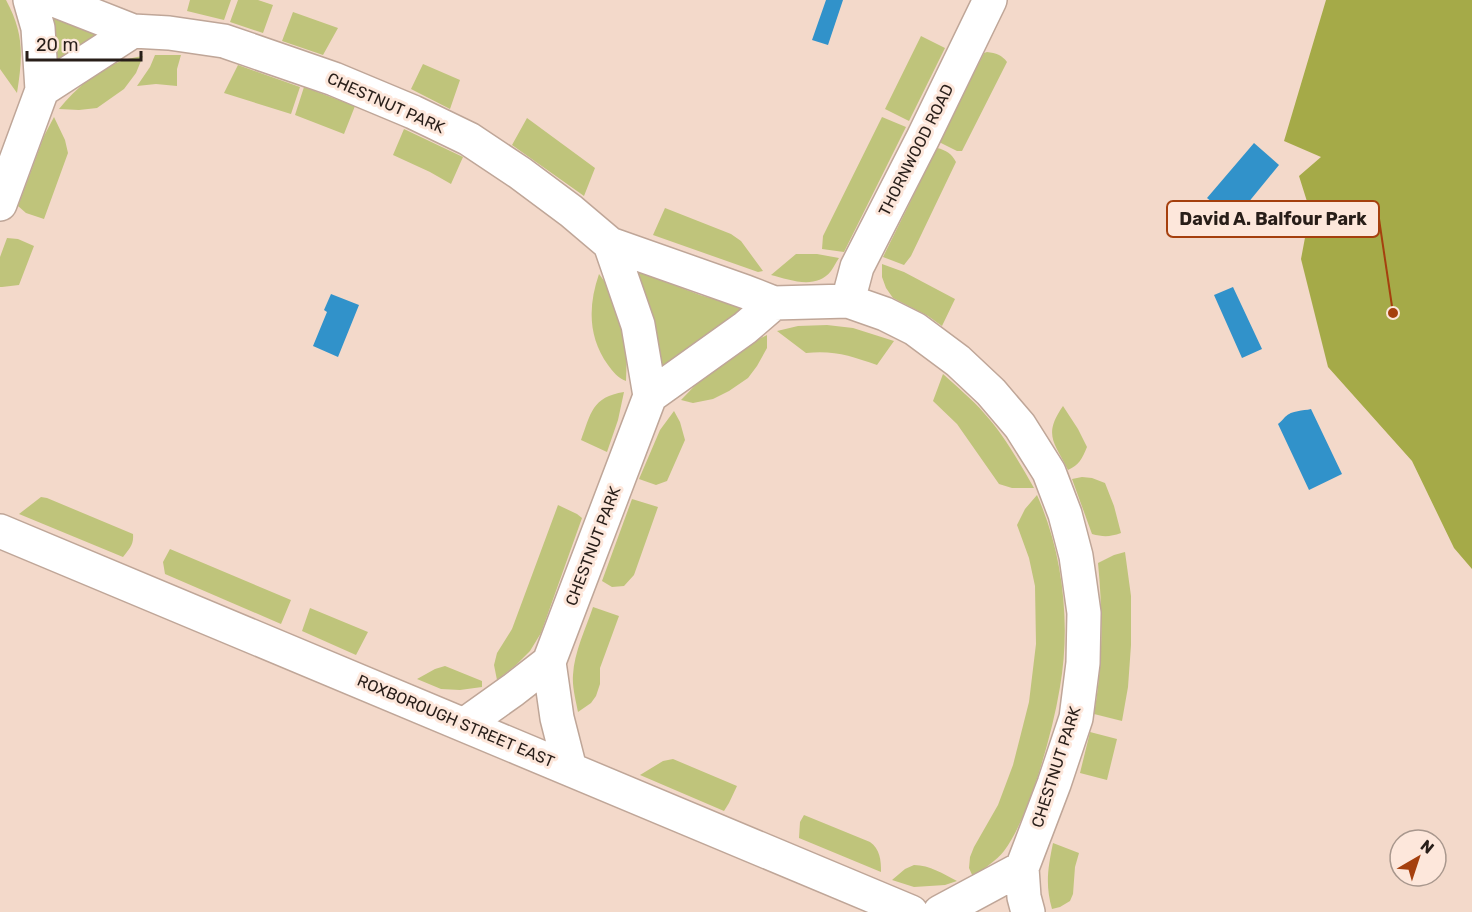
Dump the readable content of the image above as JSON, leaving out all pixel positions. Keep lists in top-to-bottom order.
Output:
{
  "streets": {
    "street": ["CHESTNUT PARK", "THORNWOOD ROAD", "ROXBOROUGH STREET EAST"]
  },
  "crossings": [
    ["CHESTNUT PARK", "THORNWOOD ROAD"],
    ["CHESTNUT PARK", "ROXBOROUGH STREET EAST"]
  ],
  "places": ["David A. Balfour Park"],
  "scale_bar": "20 m",
  "north": "top right"
}
